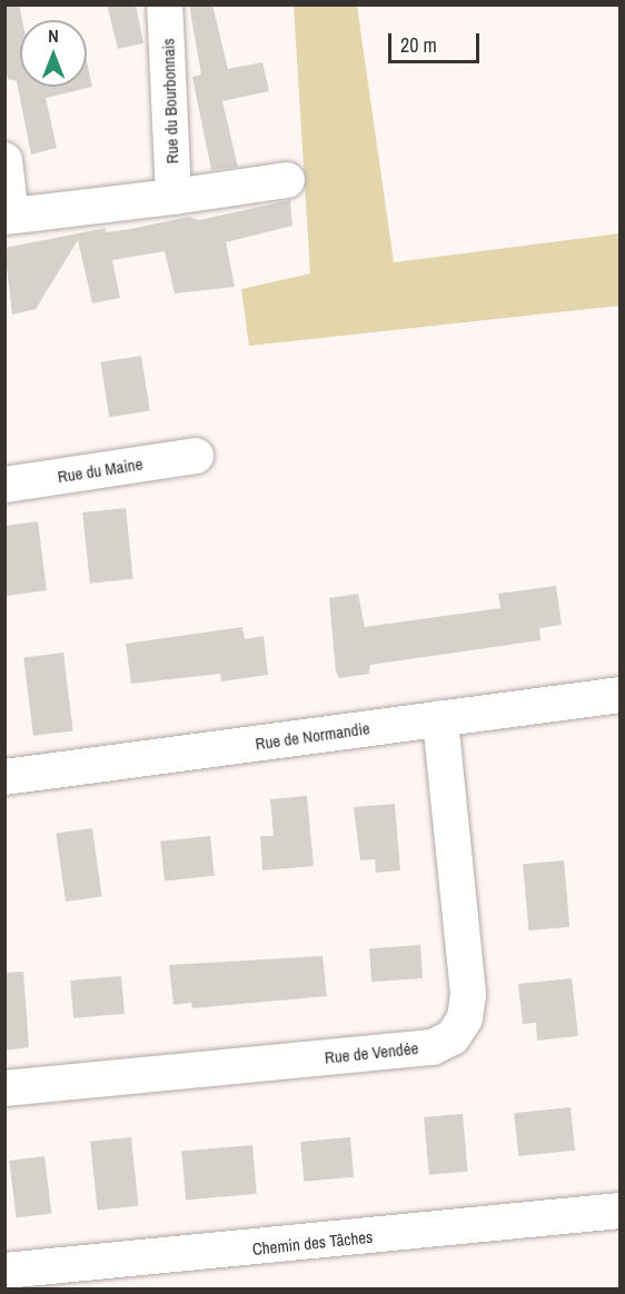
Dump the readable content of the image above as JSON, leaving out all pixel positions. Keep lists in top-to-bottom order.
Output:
{
  "streets": {
    "street": [
      "Rue du Bourbonnais",
      "Rue du Maine",
      "Rue de Normandie",
      "Rue de Vendée",
      "Chemin des Tâches"
    ]
  },
  "crossings": [
    ["Rue de Normandie", "Rue de Vendée"]
  ],
  "scale_bar": "20 m",
  "north": "top"
}
